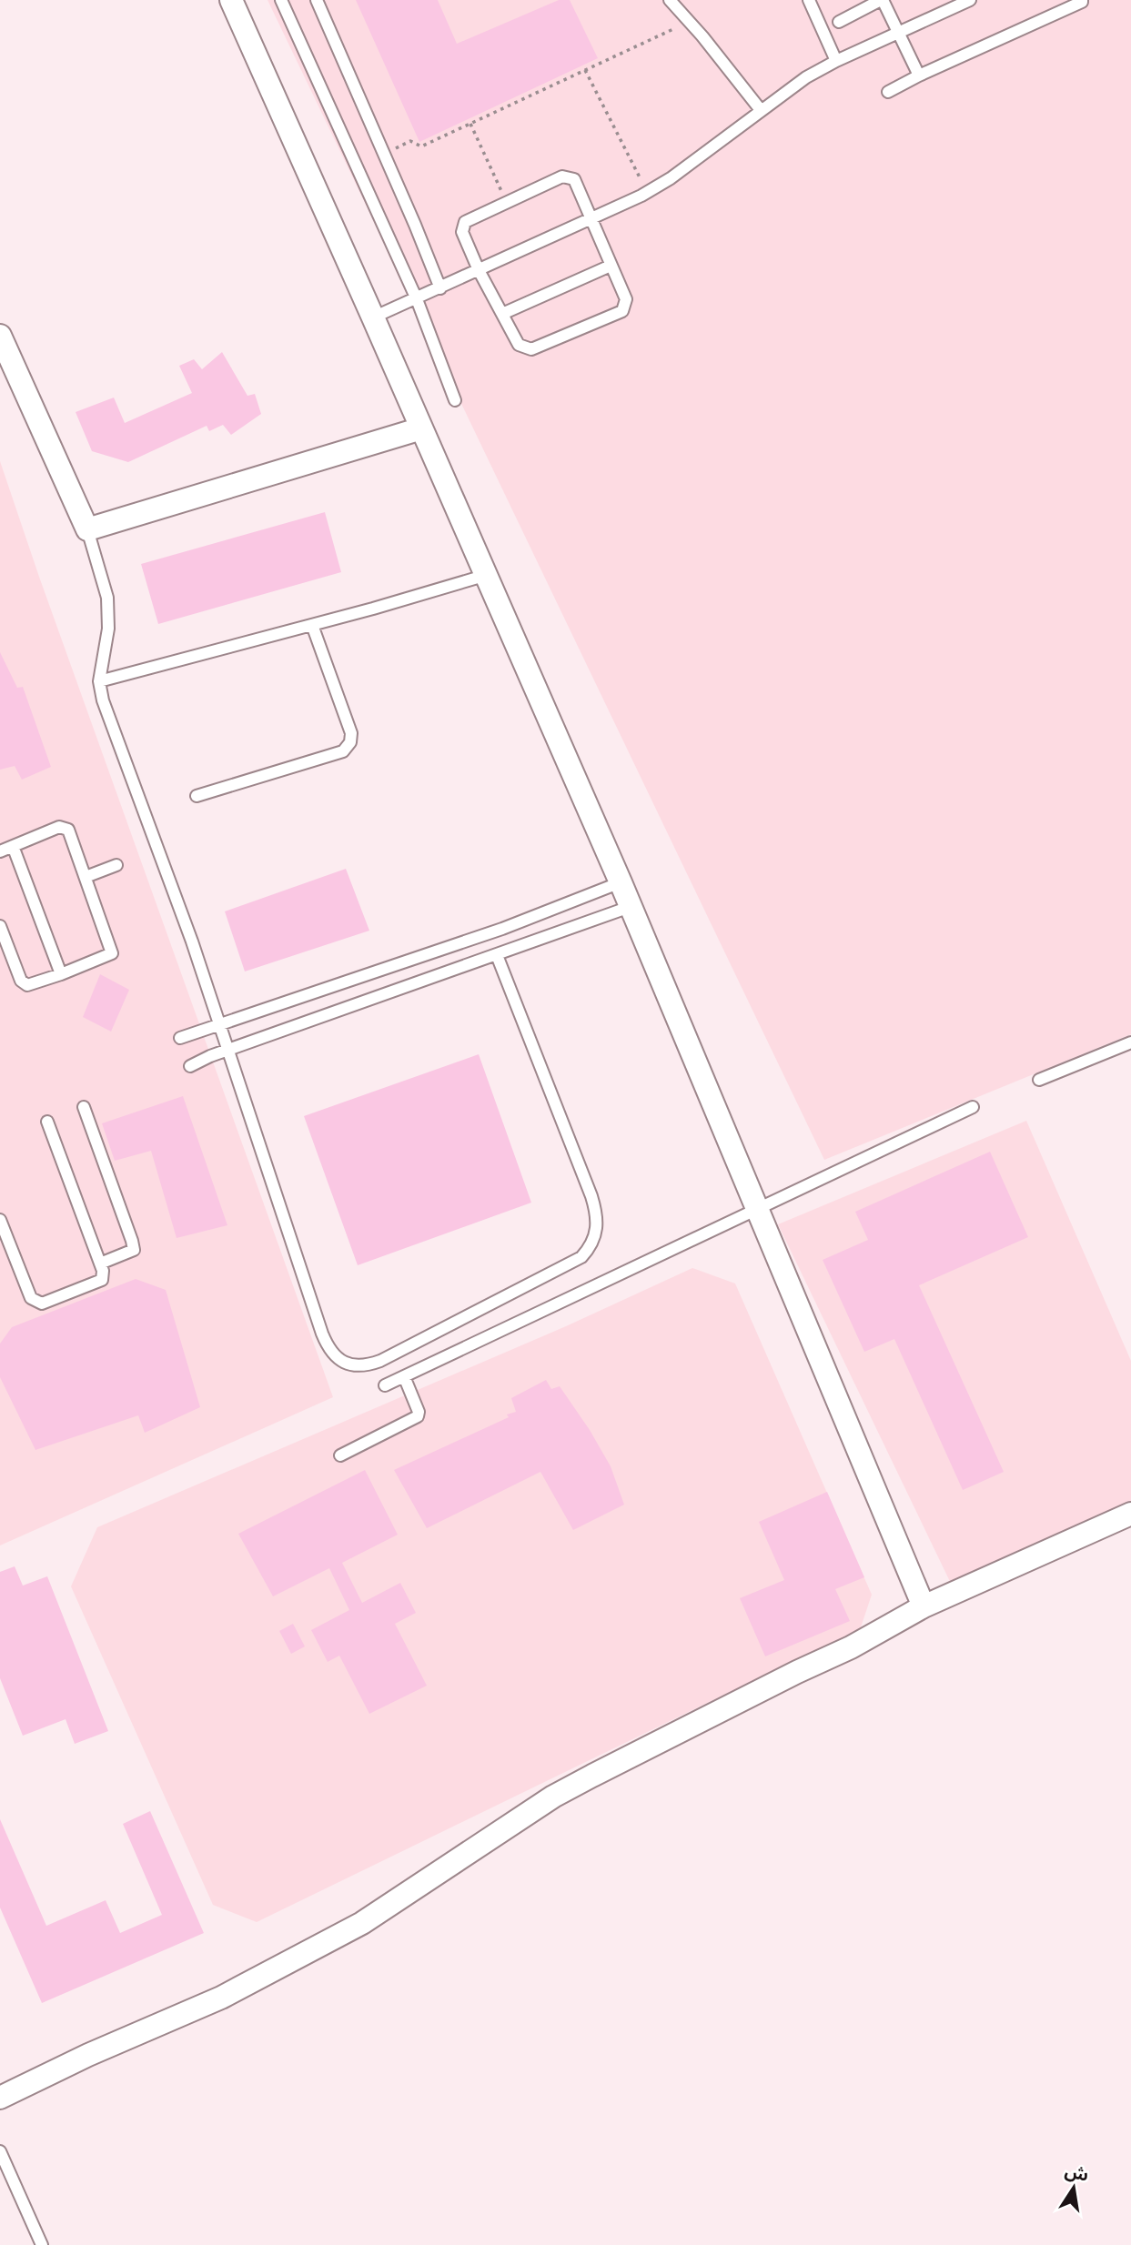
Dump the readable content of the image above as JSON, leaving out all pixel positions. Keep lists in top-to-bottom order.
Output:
{
  "north": "top"
}
